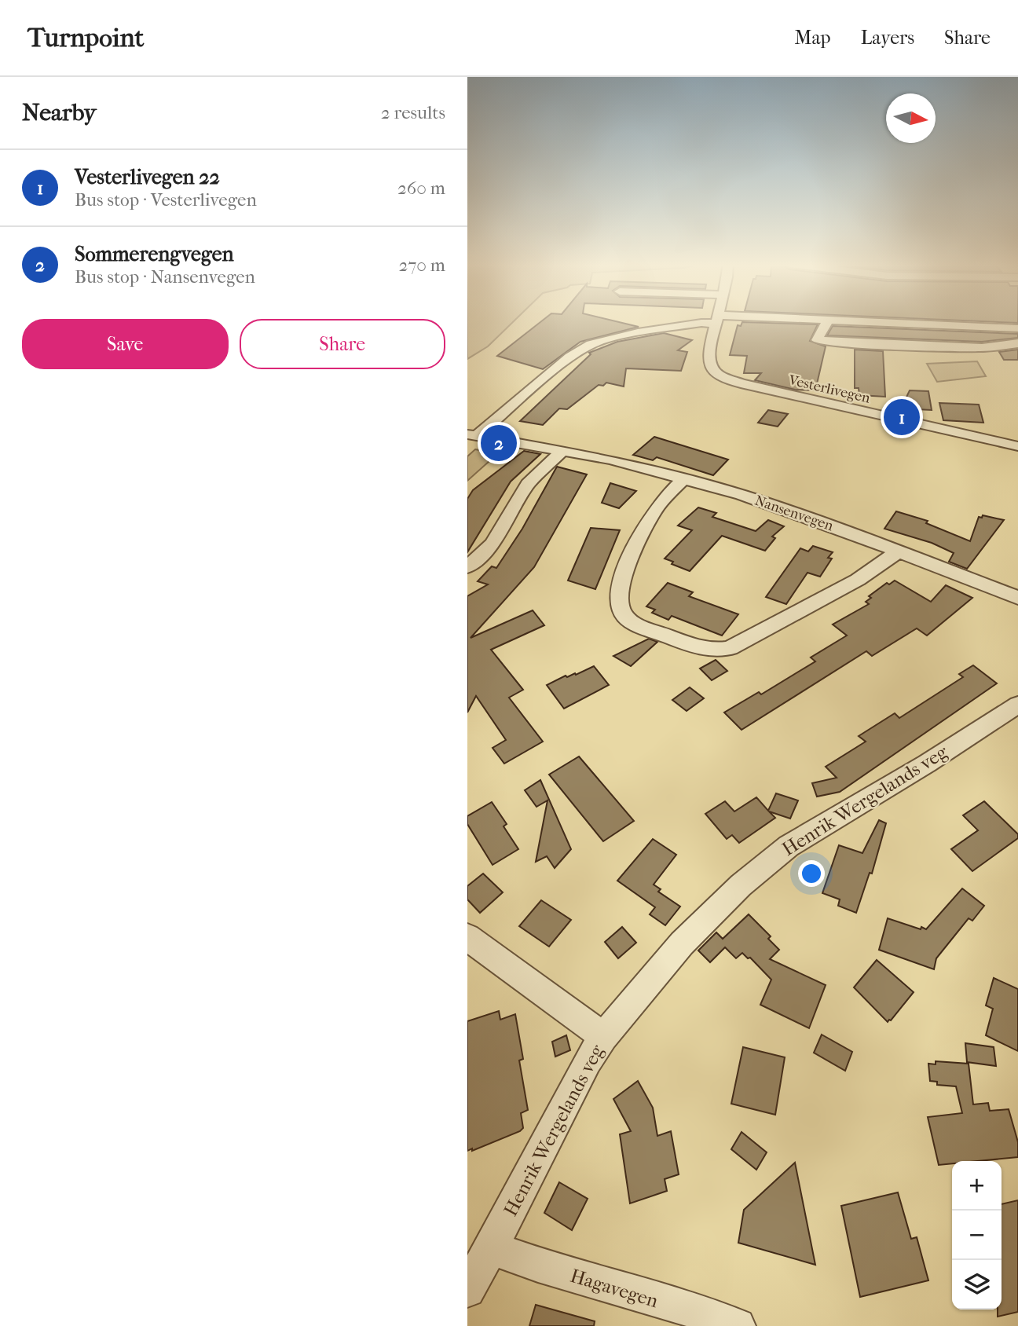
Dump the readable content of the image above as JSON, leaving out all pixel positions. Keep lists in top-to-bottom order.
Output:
{
  "streets": {
    "street": [
      "Vesterlivegen",
      "Nansenvegen",
      "Henrik Wergelands veg",
      "Hagavegen"
    ]
  },
  "crossings": [
    ["Henrik Wergelands veg", "Hagavegen"]
  ],
  "north": "right",
  "page": {
    "header": "Turnpoint",
    "nav": ["Map", "Layers", "Share"],
    "heading": ["Nearby", "2 results"],
    "list": [
      {
        "mark": "1",
        "name": "Vesterlivegen 22",
        "note": "Bus stop · Vesterlivegen",
        "value": "260 m"
      },
      {
        "mark": "2",
        "name": "Sommerengvegen",
        "note": "Bus stop · Nansenvegen",
        "value": "270 m"
      }
    ],
    "buttons": ["Save", "Share"],
    "pins": ["1", "2"],
    "map_buttons": ["+", "−"]
  }
}
